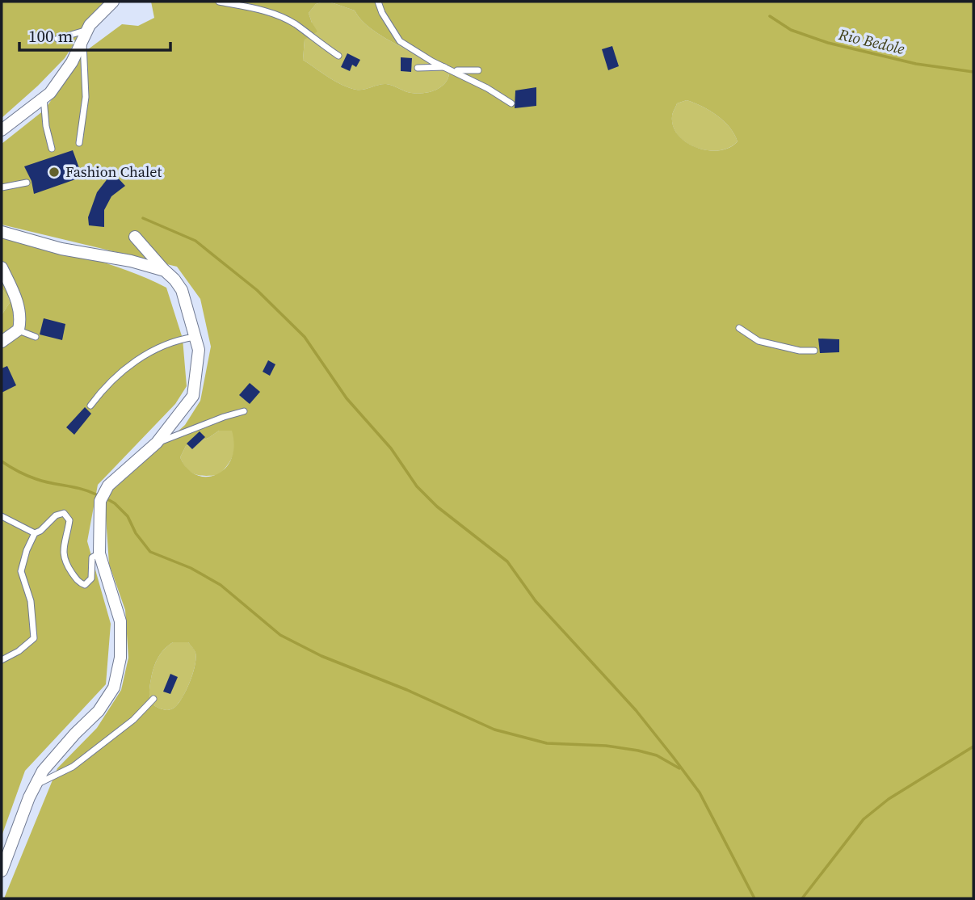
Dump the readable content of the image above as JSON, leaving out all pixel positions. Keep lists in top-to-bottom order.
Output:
{
  "water": ["Rio Bedole"],
  "places": ["Fashion Chalet"],
  "scale_bar": "100 m"
}
